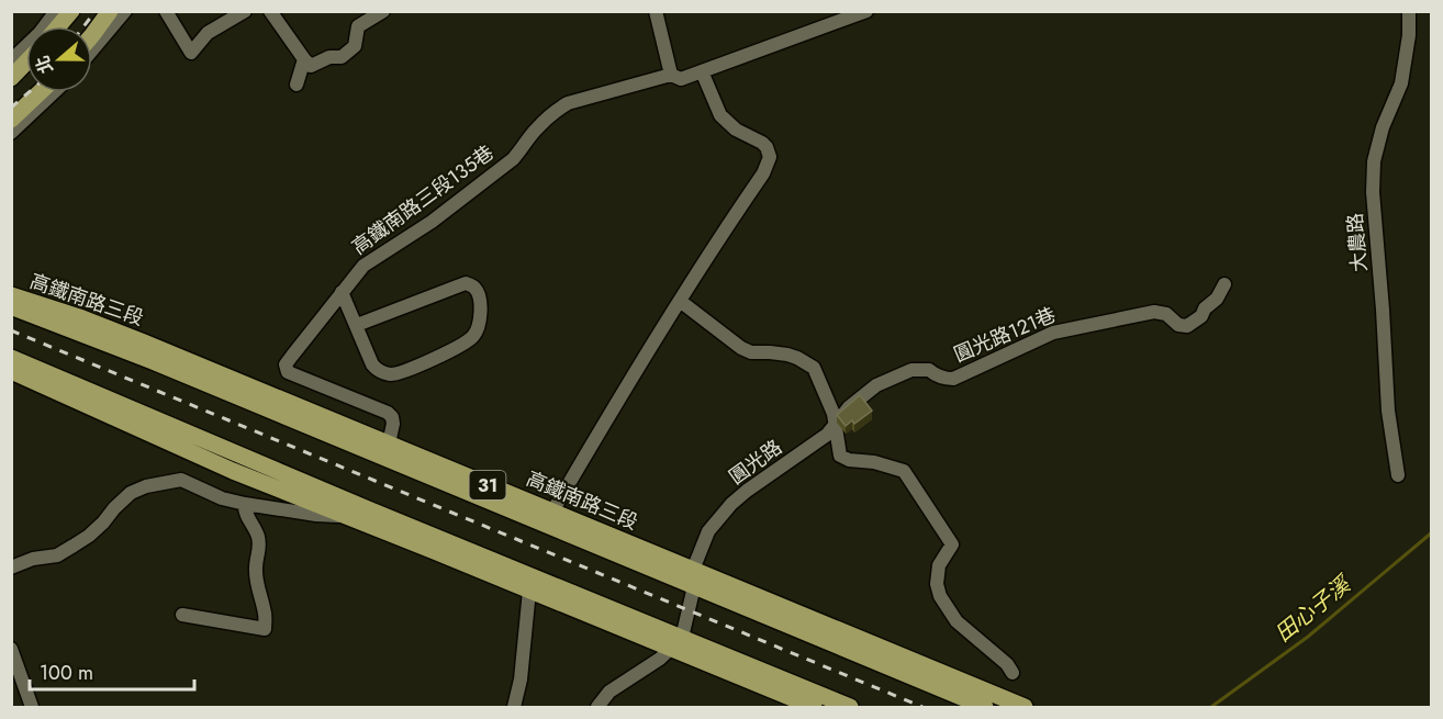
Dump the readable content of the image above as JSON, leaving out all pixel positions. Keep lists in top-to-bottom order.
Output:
{
  "streets": {
    "main road": ["高鐵南路三段", "31"],
    "street": [
      "高鐵南路三段135巷",
      "大農路",
      "圓光路121巷",
      "圓光路"
    ]
  },
  "crossings": [
    ["高鐵南路三段135巷", "高鐵南路三段"],
    ["高鐵南路三段", "圓光路"],
    ["圓光路121巷", "圓光路"]
  ],
  "water": ["田心子溪"],
  "scale_bar": "100 m",
  "north": "left"
}
